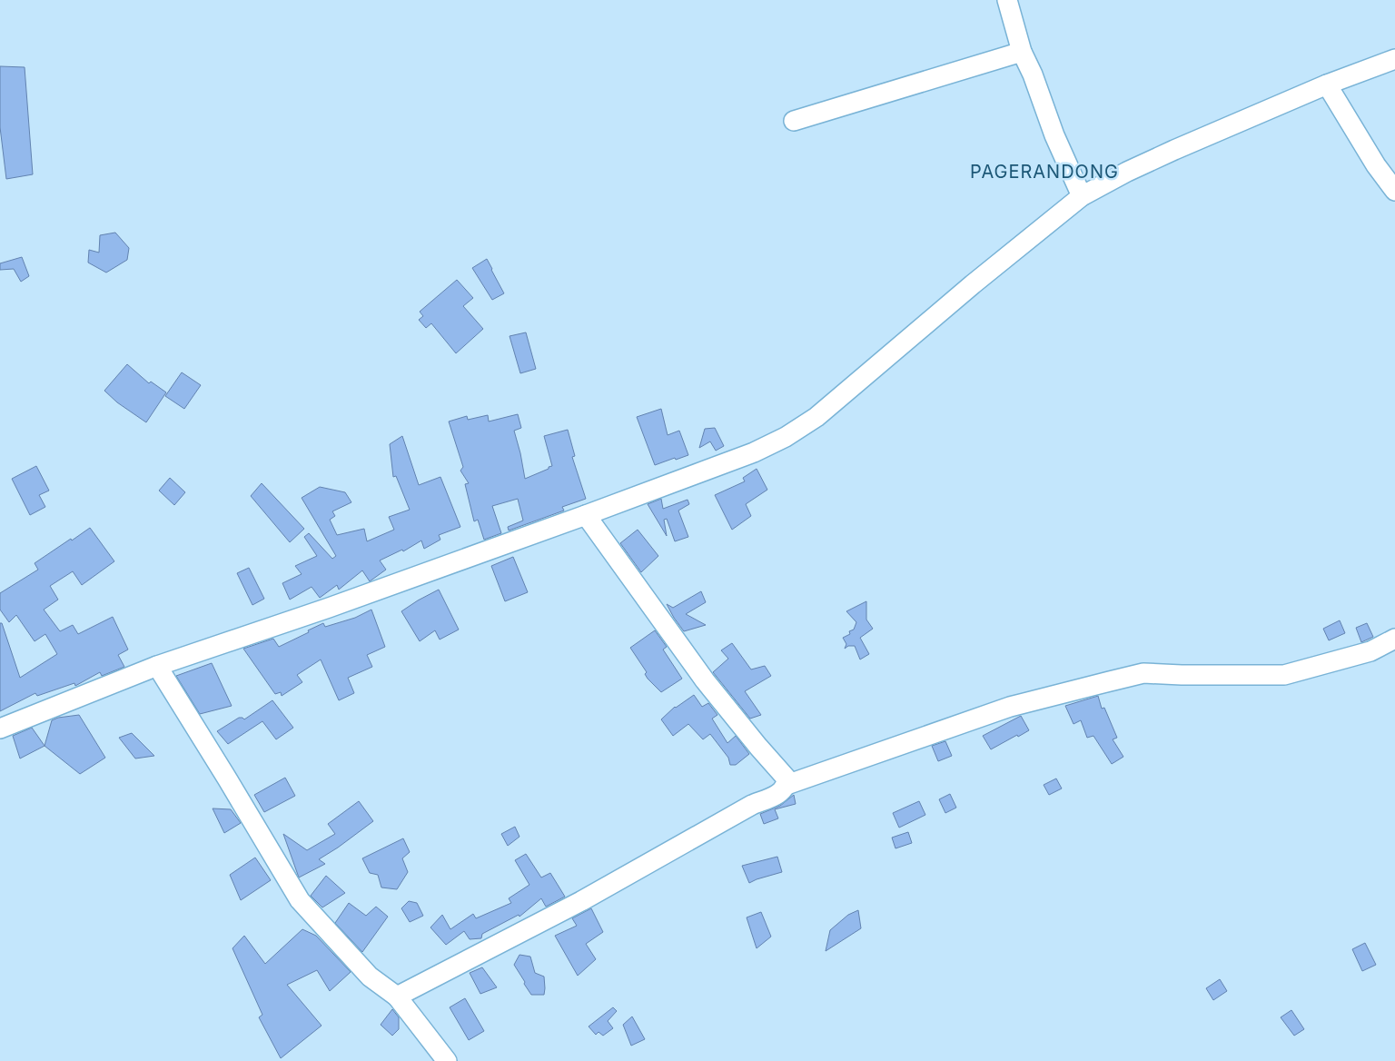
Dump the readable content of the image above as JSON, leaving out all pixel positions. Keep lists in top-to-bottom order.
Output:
{
  "districts": ["PAGERANDONG"]
}
